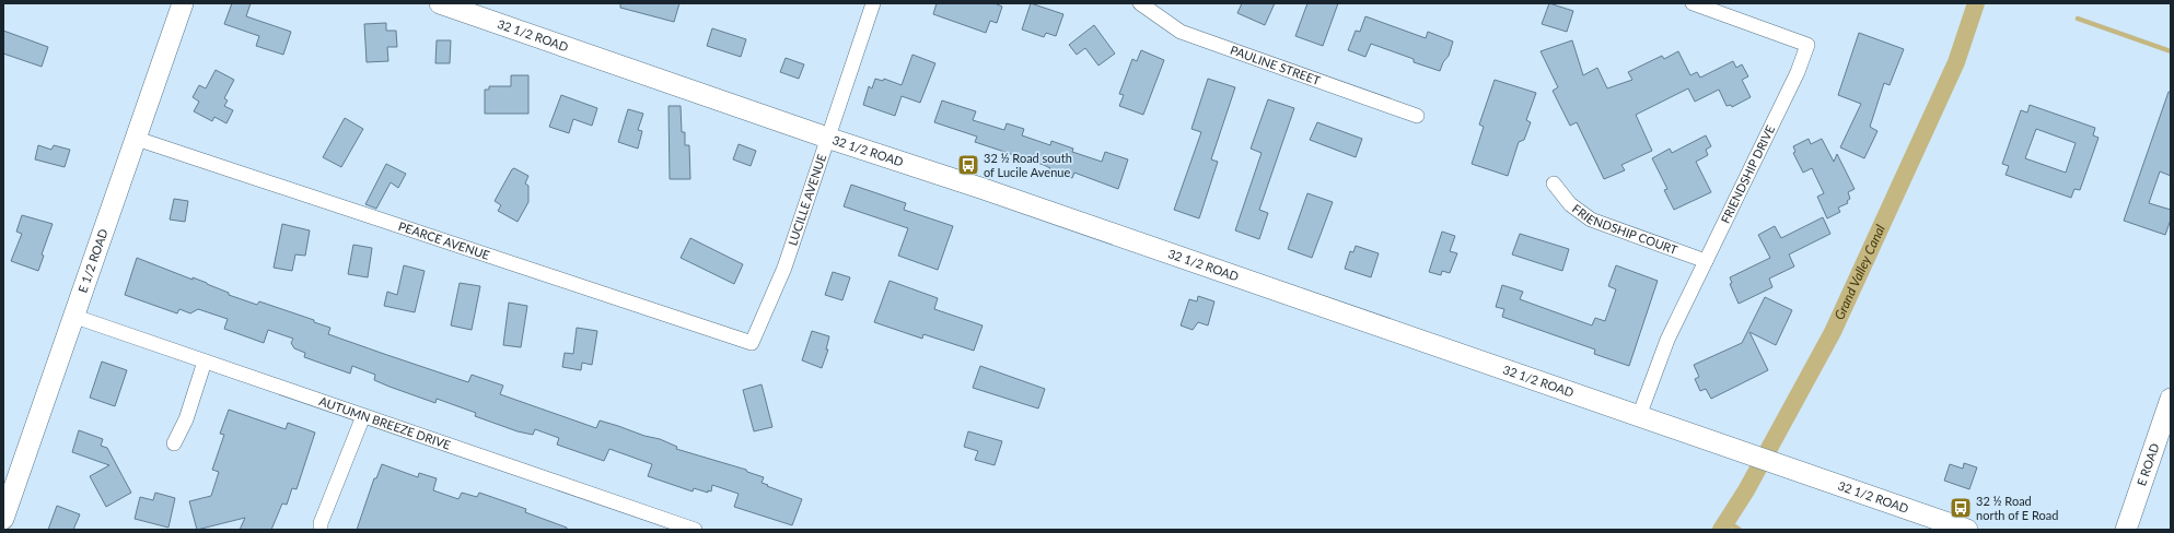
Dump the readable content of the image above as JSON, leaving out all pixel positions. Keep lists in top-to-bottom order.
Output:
{
  "streets": {
    "street": [
      "32 1/2 ROAD",
      "PAULINE STREET",
      "FRIENDSHIP DRIVE",
      "LUCILLE AVENUE",
      "FRIENDSHIP COURT",
      "PEARCE AVENUE",
      "E 1/2 ROAD",
      "AUTUMN BREEZE DRIVE",
      "E ROAD"
    ]
  },
  "crossings": [
    ["32 1/2 ROAD", "FRIENDSHIP DRIVE"],
    ["32 1/2 ROAD", "LUCILLE AVENUE"],
    ["FRIENDSHIP DRIVE", "FRIENDSHIP COURT"],
    ["LUCILLE AVENUE", "PEARCE AVENUE"],
    ["PEARCE AVENUE", "E 1/2 ROAD"],
    ["E 1/2 ROAD", "AUTUMN BREEZE DRIVE"]
  ],
  "water": ["Grand Valley Canal"],
  "places": {
    "bus stop": ["32 ½ Road south of Lucile Avenue", "32 ½ Road north of E Road"]
  }
}
